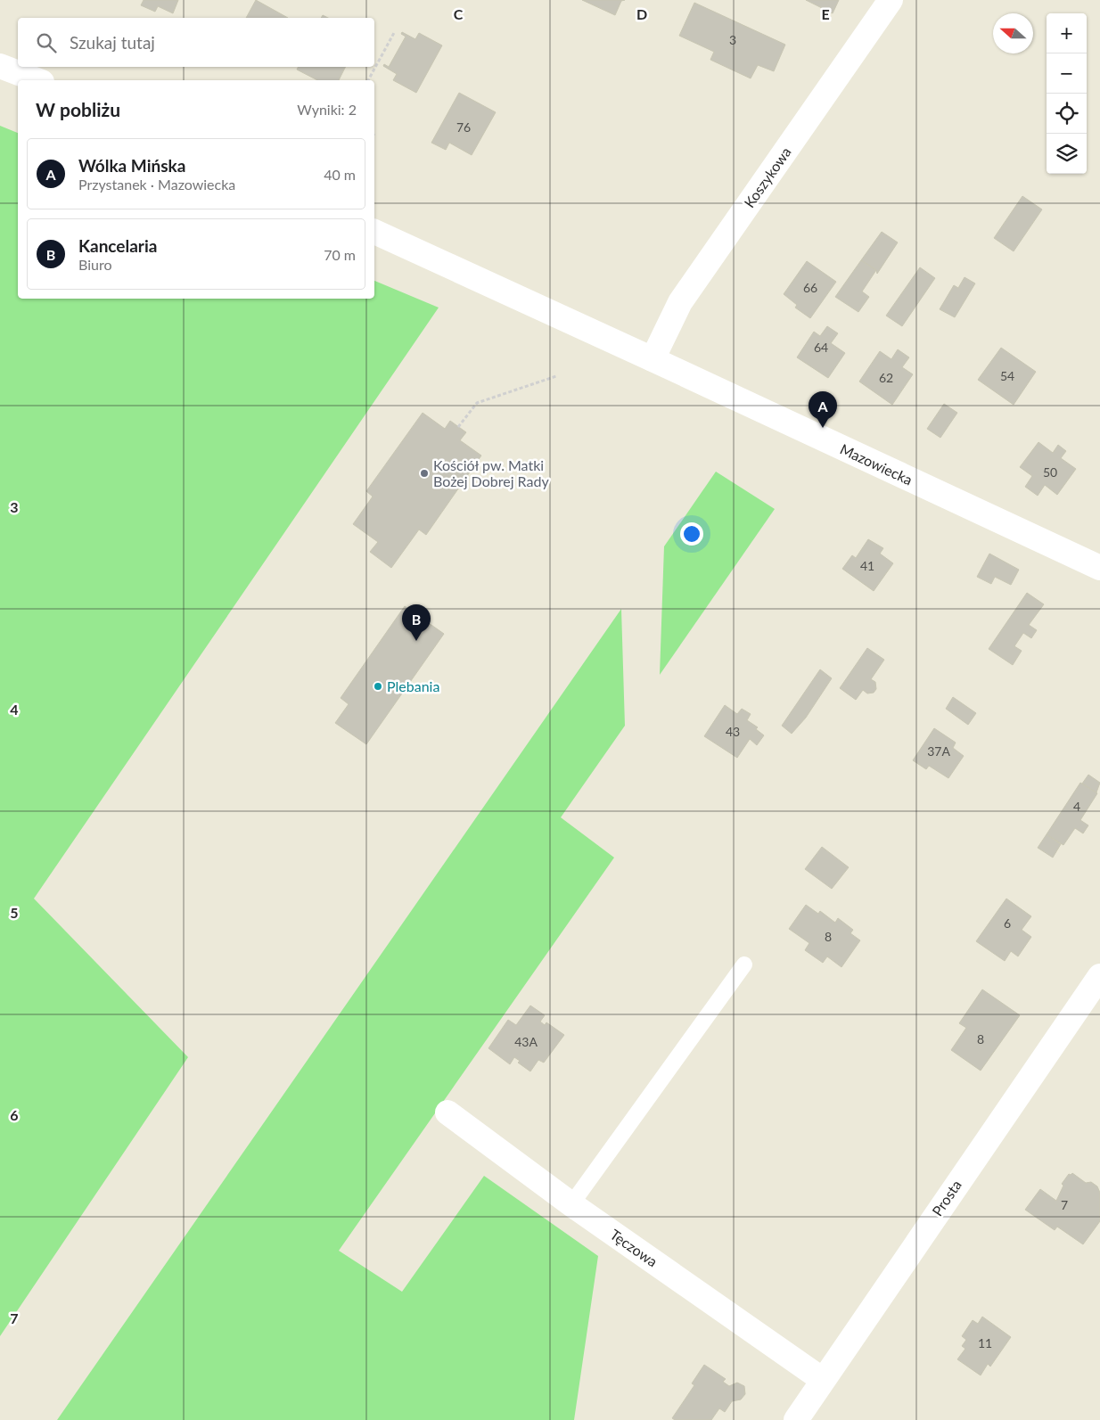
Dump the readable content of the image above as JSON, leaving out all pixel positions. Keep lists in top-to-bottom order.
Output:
{
  "streets": {
    "street": [
      "Koszykowa",
      "Mazowiecka",
      "Prosta",
      "Tęczowa"
    ]
  },
  "crossings": [
    ["Koszykowa", "Mazowiecka"],
    ["Prosta", "Tęczowa"]
  ],
  "places": ["Kościół pw. Matki Bożej Dobrej Rady", "Plebania"],
  "house_numbers": [
    "3",
    "76",
    "66",
    "64",
    "54",
    "62",
    "50",
    "41",
    "43",
    "37A",
    "4",
    "6",
    "8",
    "8",
    "43A",
    "7",
    "11"
  ],
  "north": "left",
  "page": {
    "map_buttons": ["+", "−"],
    "search": "Szukaj tutaj",
    "heading": ["W pobliżu", "Wyniki: 2"],
    "list": [
      {
        "mark": "A",
        "name": "Wólka Mińska",
        "note": "Przystanek · Mazowiecka",
        "value": "40 m"
      },
      {
        "mark": "B",
        "name": "Kancelaria",
        "note": "Biuro",
        "value": "70 m"
      }
    ],
    "pins": ["A", "B"]
  },
  "grid": {
    "columns": ["C", "D", "E"],
    "rows": [
      "3",
      "4",
      "5",
      "6",
      "7"
    ]
  }
}
